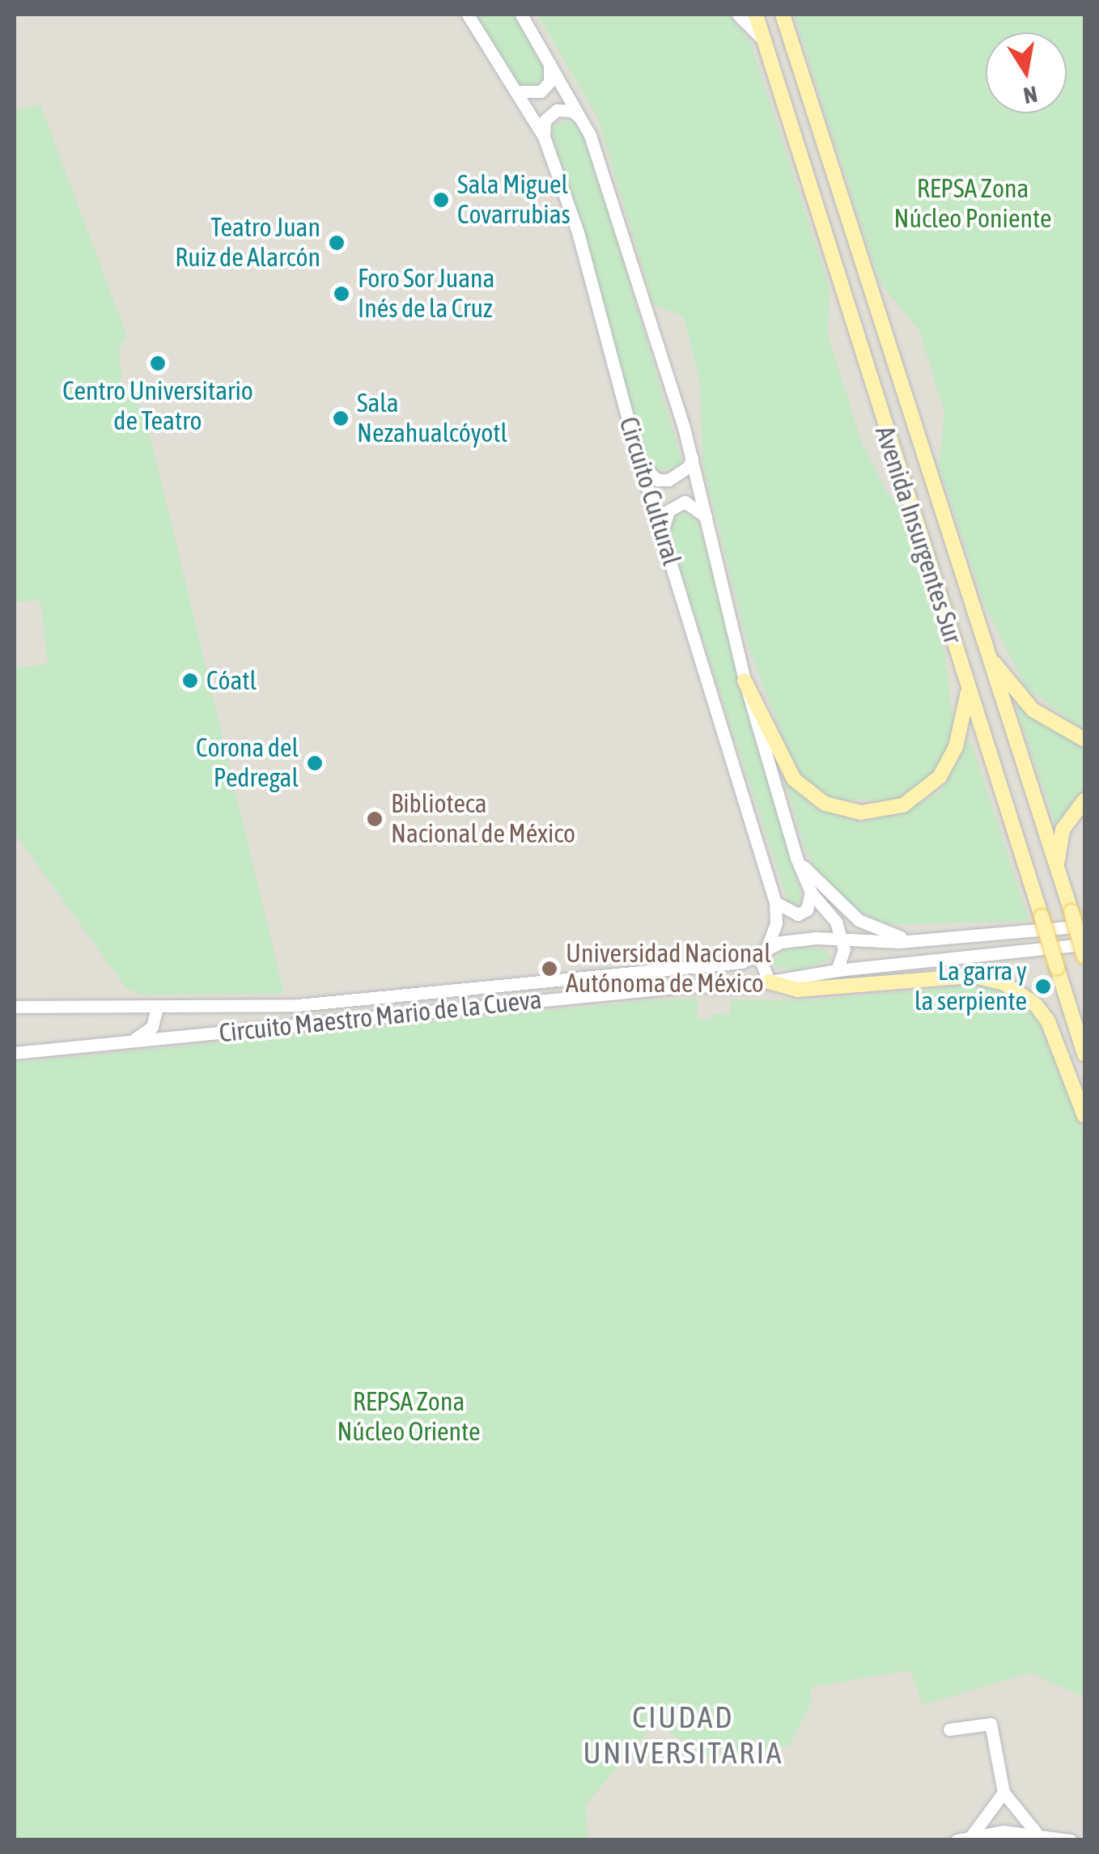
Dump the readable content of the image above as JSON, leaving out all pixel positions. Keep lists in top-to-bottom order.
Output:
{
  "streets": {
    "main road": ["Avenida Insurgentes Sur"],
    "street": ["Circuito Cultural", "Circuito Maestro Mario de la Cueva"]
  },
  "crossings": [
    ["Circuito Cultural", "Circuito Maestro Mario de la Cueva"]
  ],
  "districts": ["CIUDAD UNIVERSITARIA"],
  "parks": ["REPSA Zona Núcleo Poniente", "REPSA Zona Núcleo Oriente"],
  "places": [
    "Sala Miguel Covarrubias",
    "Teatro Juan Ruiz de Alarcón",
    "Foro Sor Juana Inés de la Cruz",
    "Centro Universitario de Teatro",
    "Sala Nezahualcóyotl",
    "Cóatl",
    "Corona del Pedregal",
    "Biblioteca Nacional de México",
    "Universidad Nacional Autónoma de México",
    "La garra y la serpiente"
  ],
  "north": "bottom"
}
